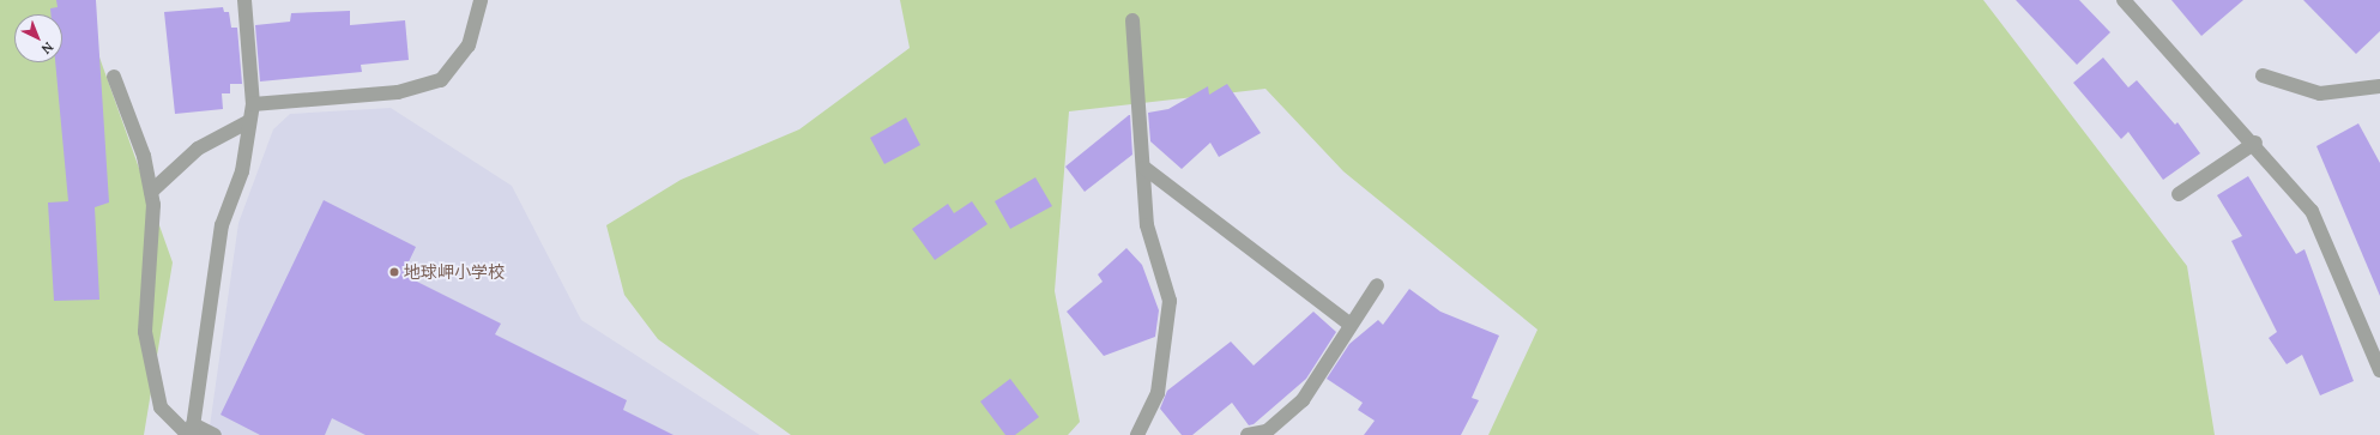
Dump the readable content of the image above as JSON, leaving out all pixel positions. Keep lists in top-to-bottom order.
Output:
{
  "places": ["地球岬小学校"],
  "north": "bottom right"
}
